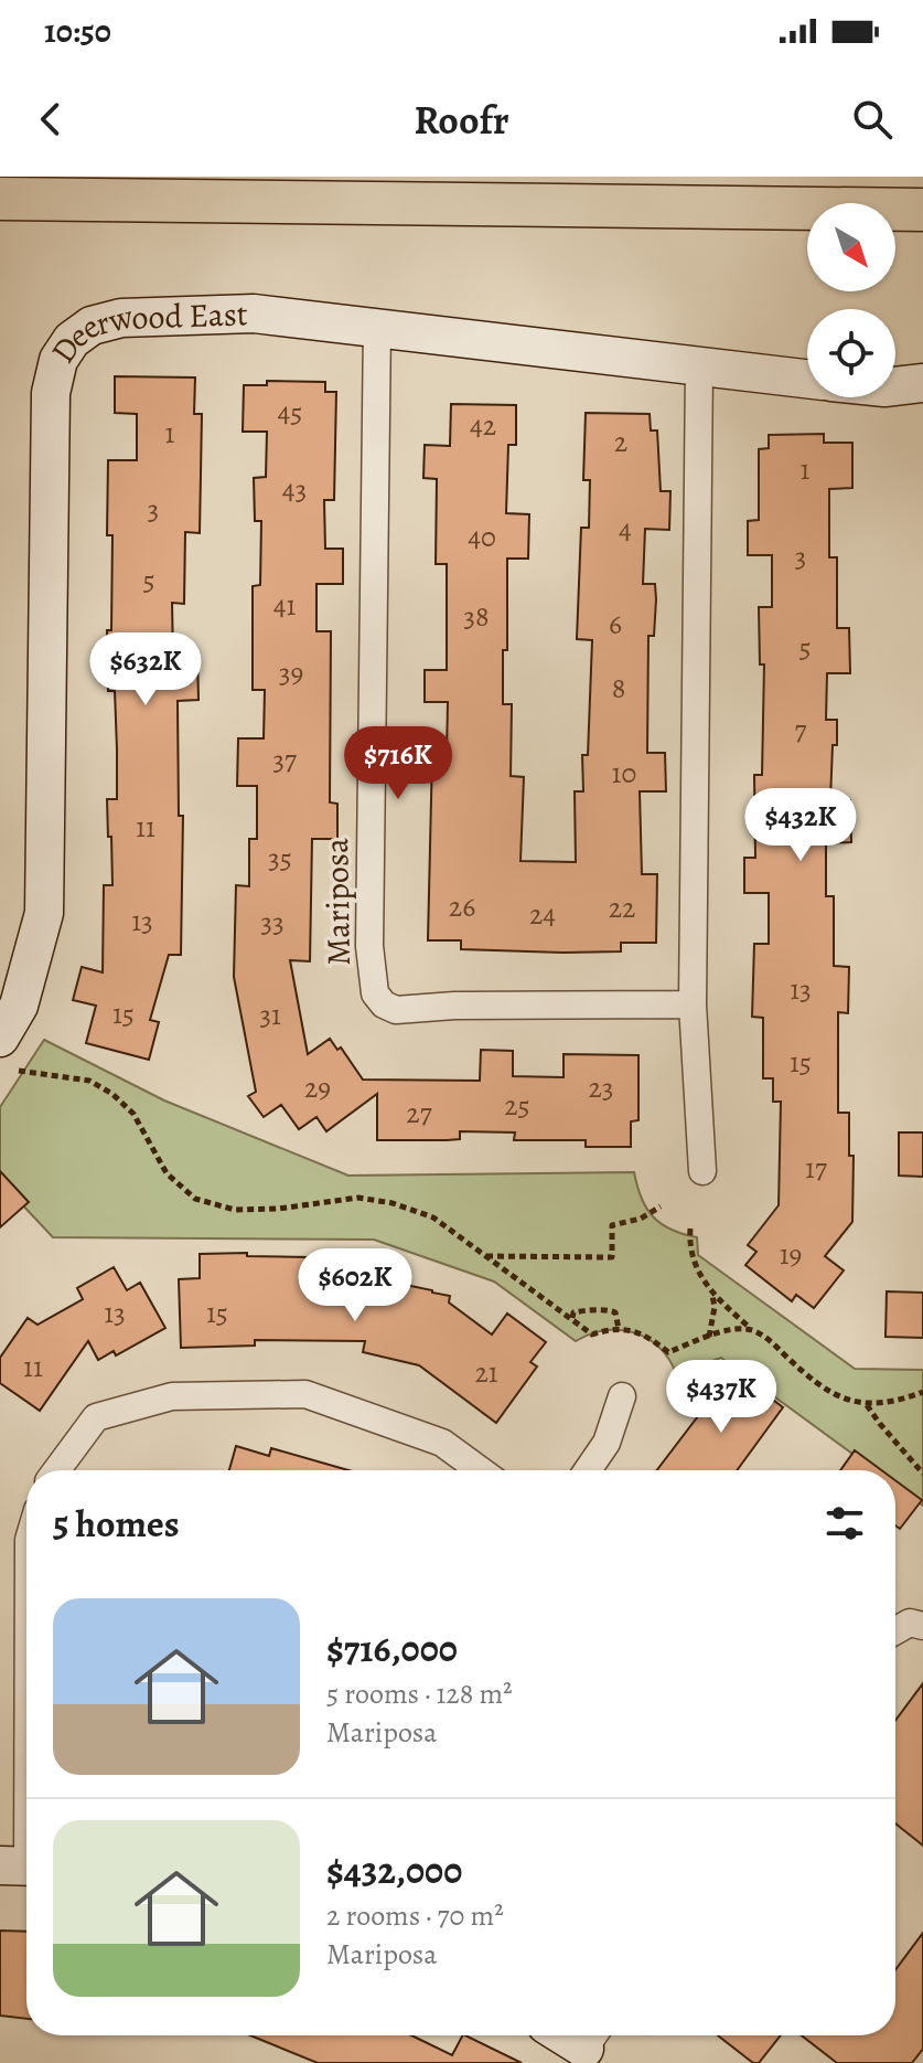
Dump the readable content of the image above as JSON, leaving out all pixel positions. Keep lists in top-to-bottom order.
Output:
{
  "streets": {
    "street": ["Deerwood East", "Mariposa"]
  },
  "crossings": [
    ["Deerwood East", "Mariposa"]
  ],
  "house_numbers": [
    "45",
    "42",
    "1",
    "2",
    "1",
    "43",
    "3",
    "4",
    "40",
    "3",
    "5",
    "41",
    "38",
    "6",
    "5",
    "39",
    "8",
    "7",
    "37",
    "10",
    "11",
    "35",
    "26",
    "22",
    "24",
    "13",
    "33",
    "13",
    "15",
    "31",
    "15",
    "29",
    "23",
    "25",
    "27",
    "17",
    "19",
    "13",
    "15",
    "11",
    "21"
  ],
  "north": "bottom right",
  "page": {
    "status": "10:50",
    "header": "Roofr",
    "price": [
      "$632K",
      "$716K",
      "$432K",
      "$602K",
      "$437K"
    ],
    "heading": "5 homes",
    "list": [
      {
        "name": "$716,000",
        "note": "5 rooms · 128 m² · Mariposa"
      },
      {
        "name": "$432,000",
        "note": "2 rooms · 70 m² · Mariposa"
      }
    ]
  }
}
